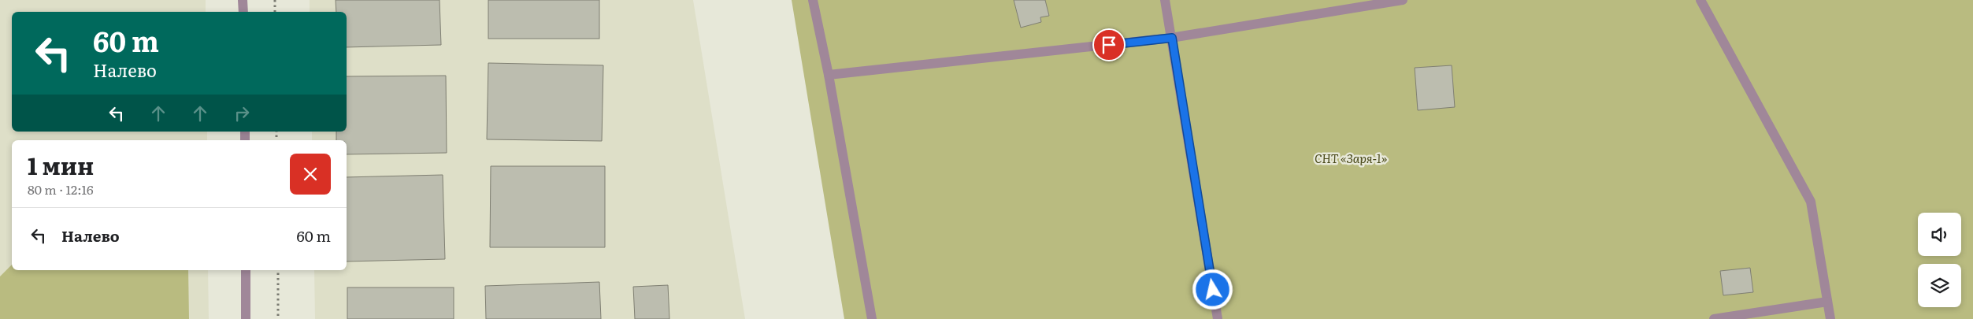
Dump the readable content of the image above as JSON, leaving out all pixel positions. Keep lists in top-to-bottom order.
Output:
{
  "parks": ["СНТ «Заря-1»"],
  "page": {
    "turn": ["60 m", "Налево"],
    "heading": ["1 мин", "80 m · 12:16"],
    "list": [
      {
        "name": "Налево",
        "value": "60 m"
      }
    ]
  }
}
